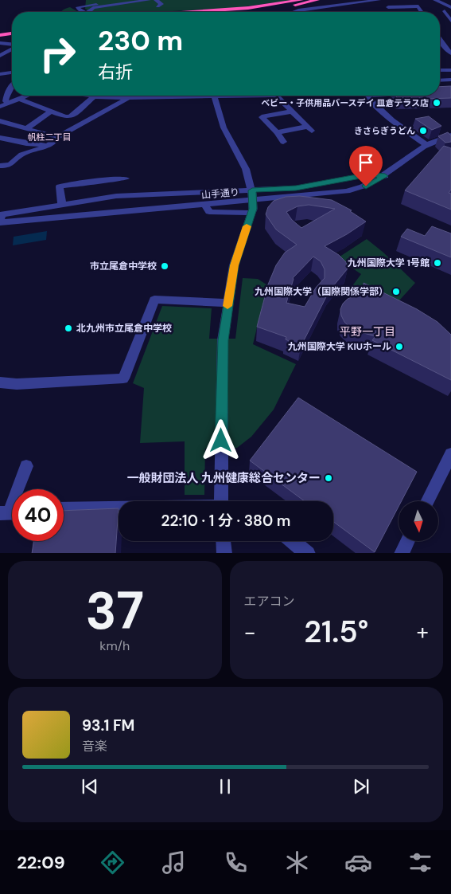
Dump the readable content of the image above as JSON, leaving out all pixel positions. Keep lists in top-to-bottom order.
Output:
{
  "streets": {
    "street": ["山手通り"]
  },
  "districts": ["帆柱二丁目", "平野一丁目"],
  "places": [
    "ベビー・子供用品バースデイ 皿倉テラス店",
    "きさらぎうどん",
    "九州国際大学 1号館",
    "市立尾倉中学校",
    "九州国際大学（国際関係学部）",
    "北九州市立尾倉中学校",
    "九州国際大学 KIUホール",
    "一般財団法人 九州健康総合センター"
  ],
  "north": "bottom",
  "page": {
    "turn": ["230 m", "右折"],
    "limit": "40",
    "trip": "22:10 · 1 分 · 380 m",
    "tile": [
      ["37", "km/h"],
      "エアコン"
    ],
    "heat": ["−", "21.5°", "+"],
    "song": ["93.1 FM", "音楽"],
    "tabs": "22:09"
  }
}
